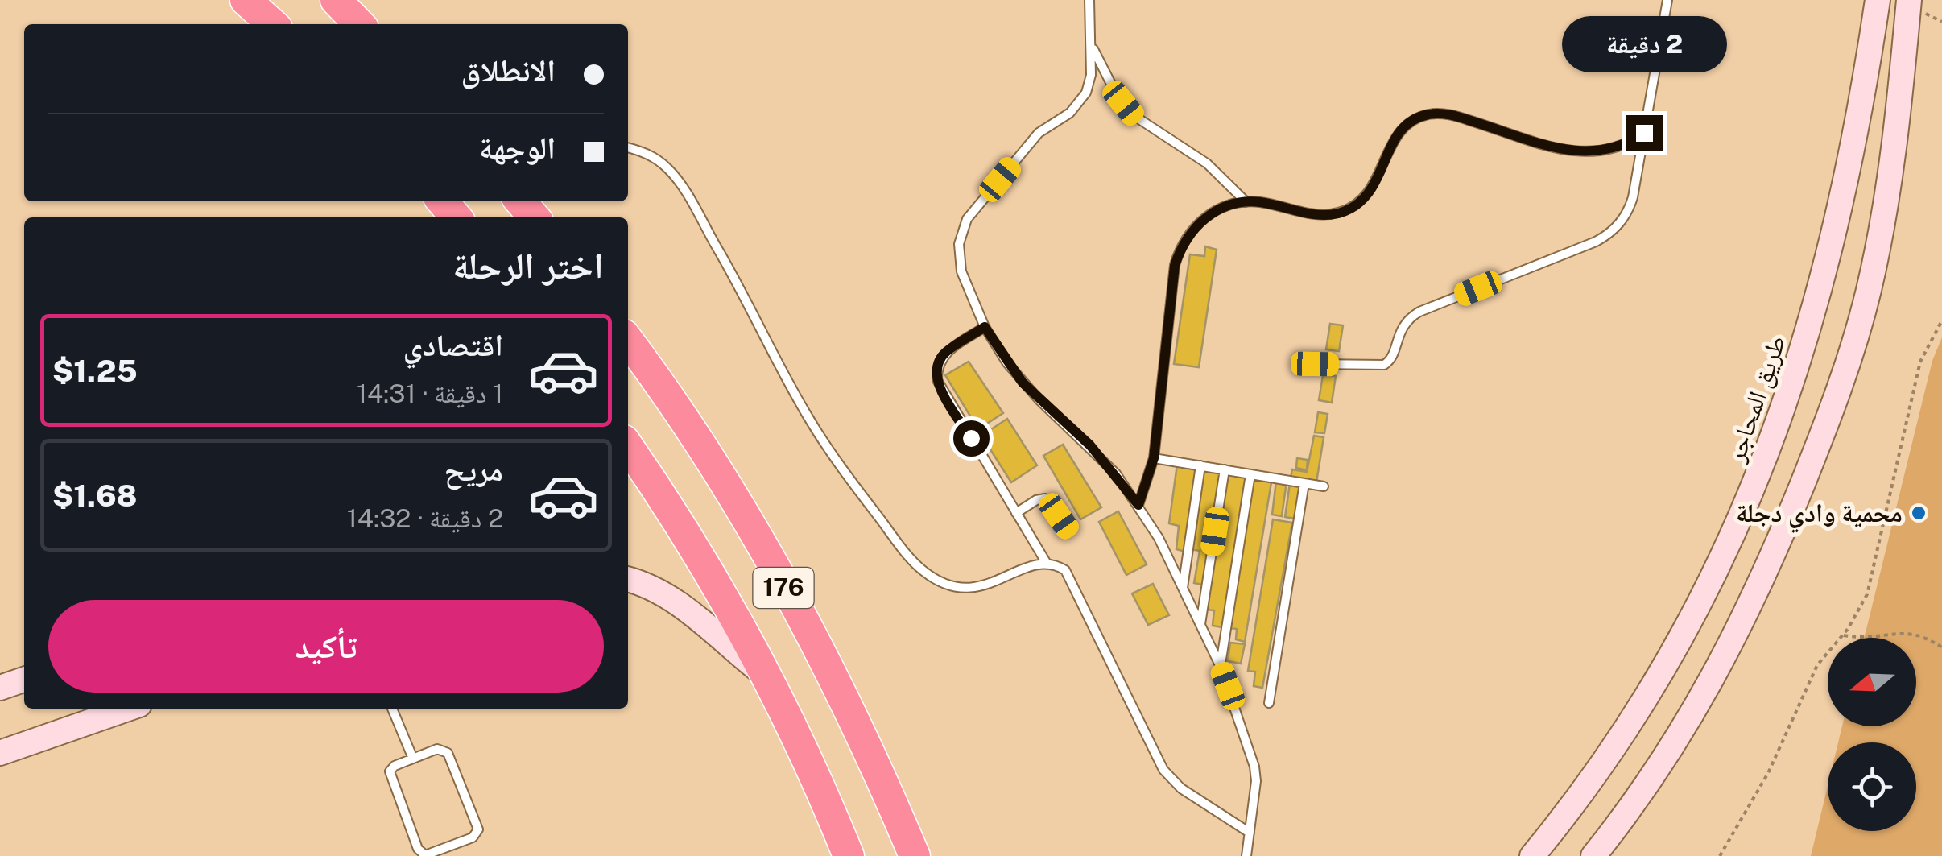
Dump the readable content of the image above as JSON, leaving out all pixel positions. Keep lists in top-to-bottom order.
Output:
{
  "streets": {
    "highway": ["176"],
    "street": ["طريق المحاجر"]
  },
  "places": ["محمية وادي دجلة"],
  "north": "left",
  "page": {
    "bubble": "2 دقيقة",
    "banner": ["الانطلاق", "الوجهة"],
    "heading": "اختر الرحلة",
    "list": [
      {
        "name": "اقتصادي",
        "note": "1 دقيقة · 14:31",
        "value": "$1.25"
      },
      {
        "name": "مريح",
        "note": "2 دقيقة · 14:32",
        "value": "$1.68"
      }
    ],
    "buttons": "تأكيد"
  }
}
